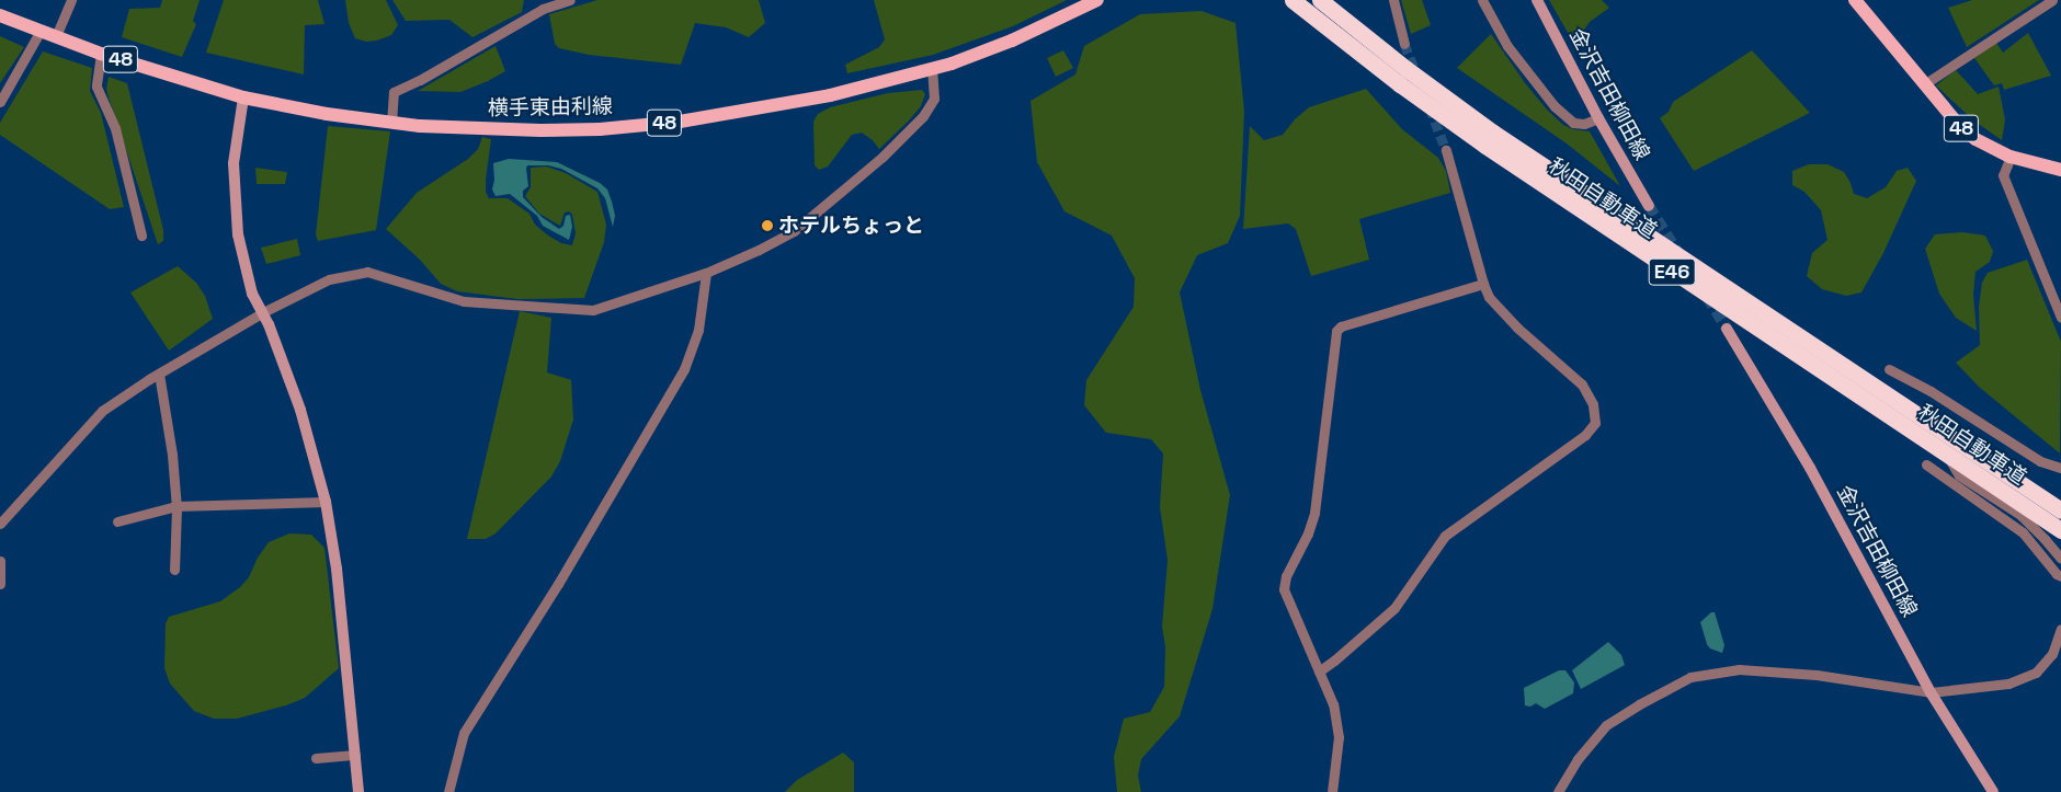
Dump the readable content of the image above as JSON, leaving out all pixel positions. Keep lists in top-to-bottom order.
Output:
{
  "streets": {
    "highway": ["秋田自動車道", "E46"],
    "main road": ["48", "金沢吉田柳田線", "横手東由利線"]
  },
  "places": ["ホテルちょっと"]
}
